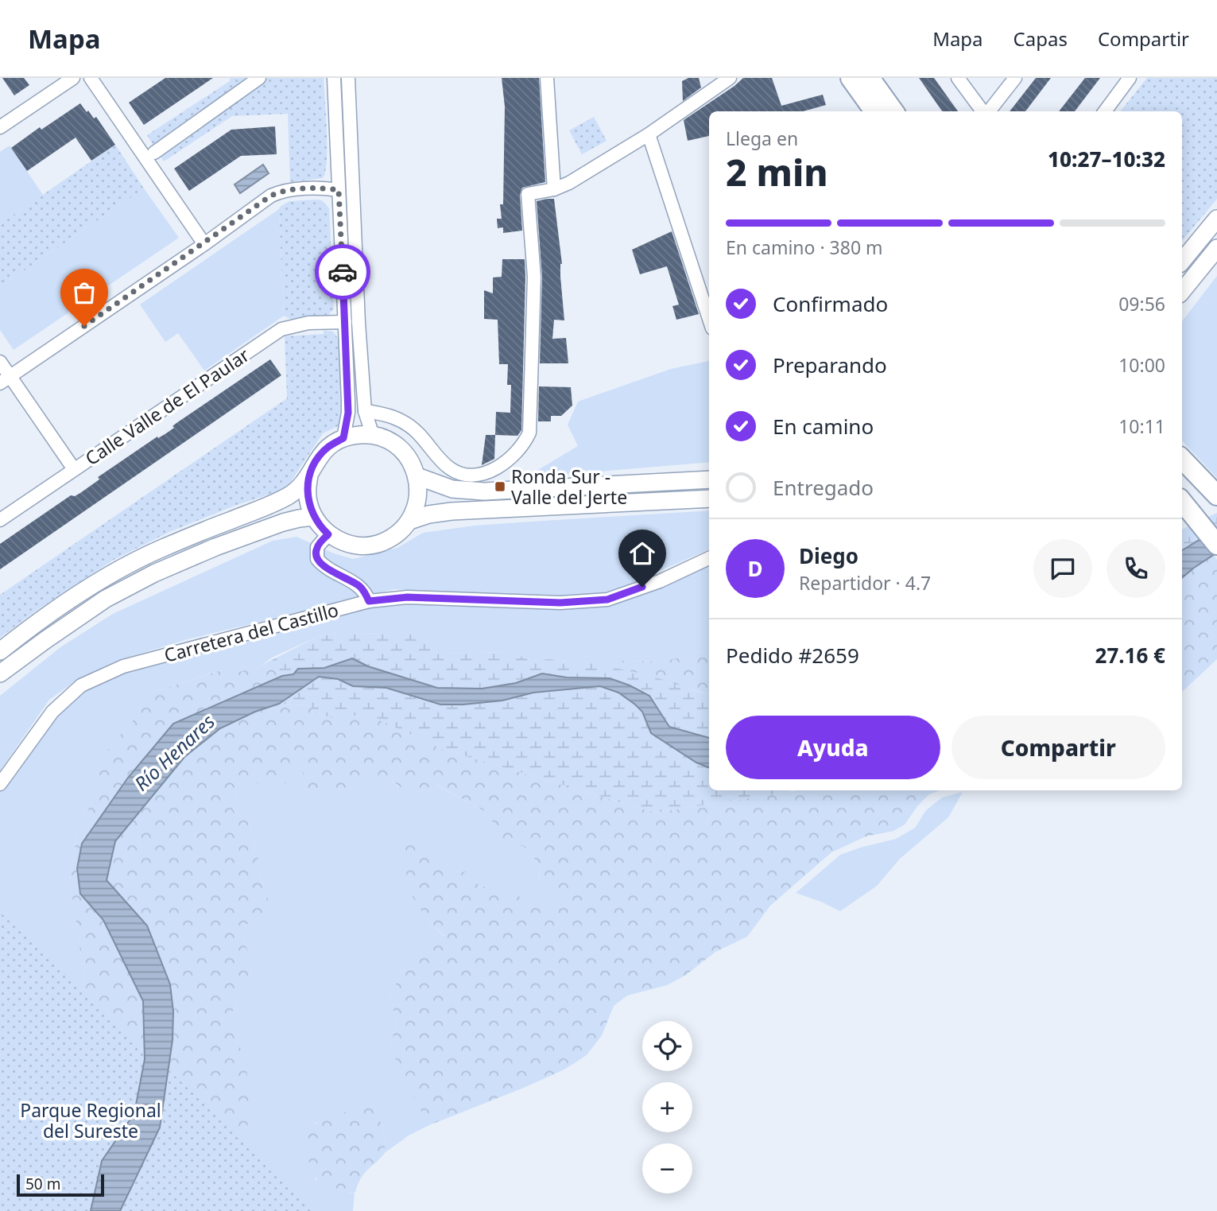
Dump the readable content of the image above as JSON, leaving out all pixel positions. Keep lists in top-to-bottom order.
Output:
{
  "streets": {
    "street": ["Calle Valle de El Paular", "Carretera del Castillo"]
  },
  "water": ["Río Henares"],
  "parks": ["Parque Regional del Sureste"],
  "places": {
    "transit": ["Ronda Sur - Valle del Jerte"]
  },
  "scale_bar": "50 m",
  "page": {
    "header": "Mapa",
    "nav": ["Mapa", "Capas", "Compartir"],
    "heading": ["2 min", "Llega en", "10:27–10:32"],
    "panel": [
      "Diego",
      "Repartidor · 4.7",
      "Pedido #2659",
      "27.16 €"
    ],
    "bar": "En camino · 380 m",
    "list": [
      ["Confirmado", "09:56"],
      ["Preparando", "10:00"],
      ["En camino", "10:11"],
      "Entregado"
    ],
    "round": "D",
    "buttons": ["Ayuda", "Compartir"],
    "map_buttons": ["+", "−"],
    "scale": "50 m"
  }
}
